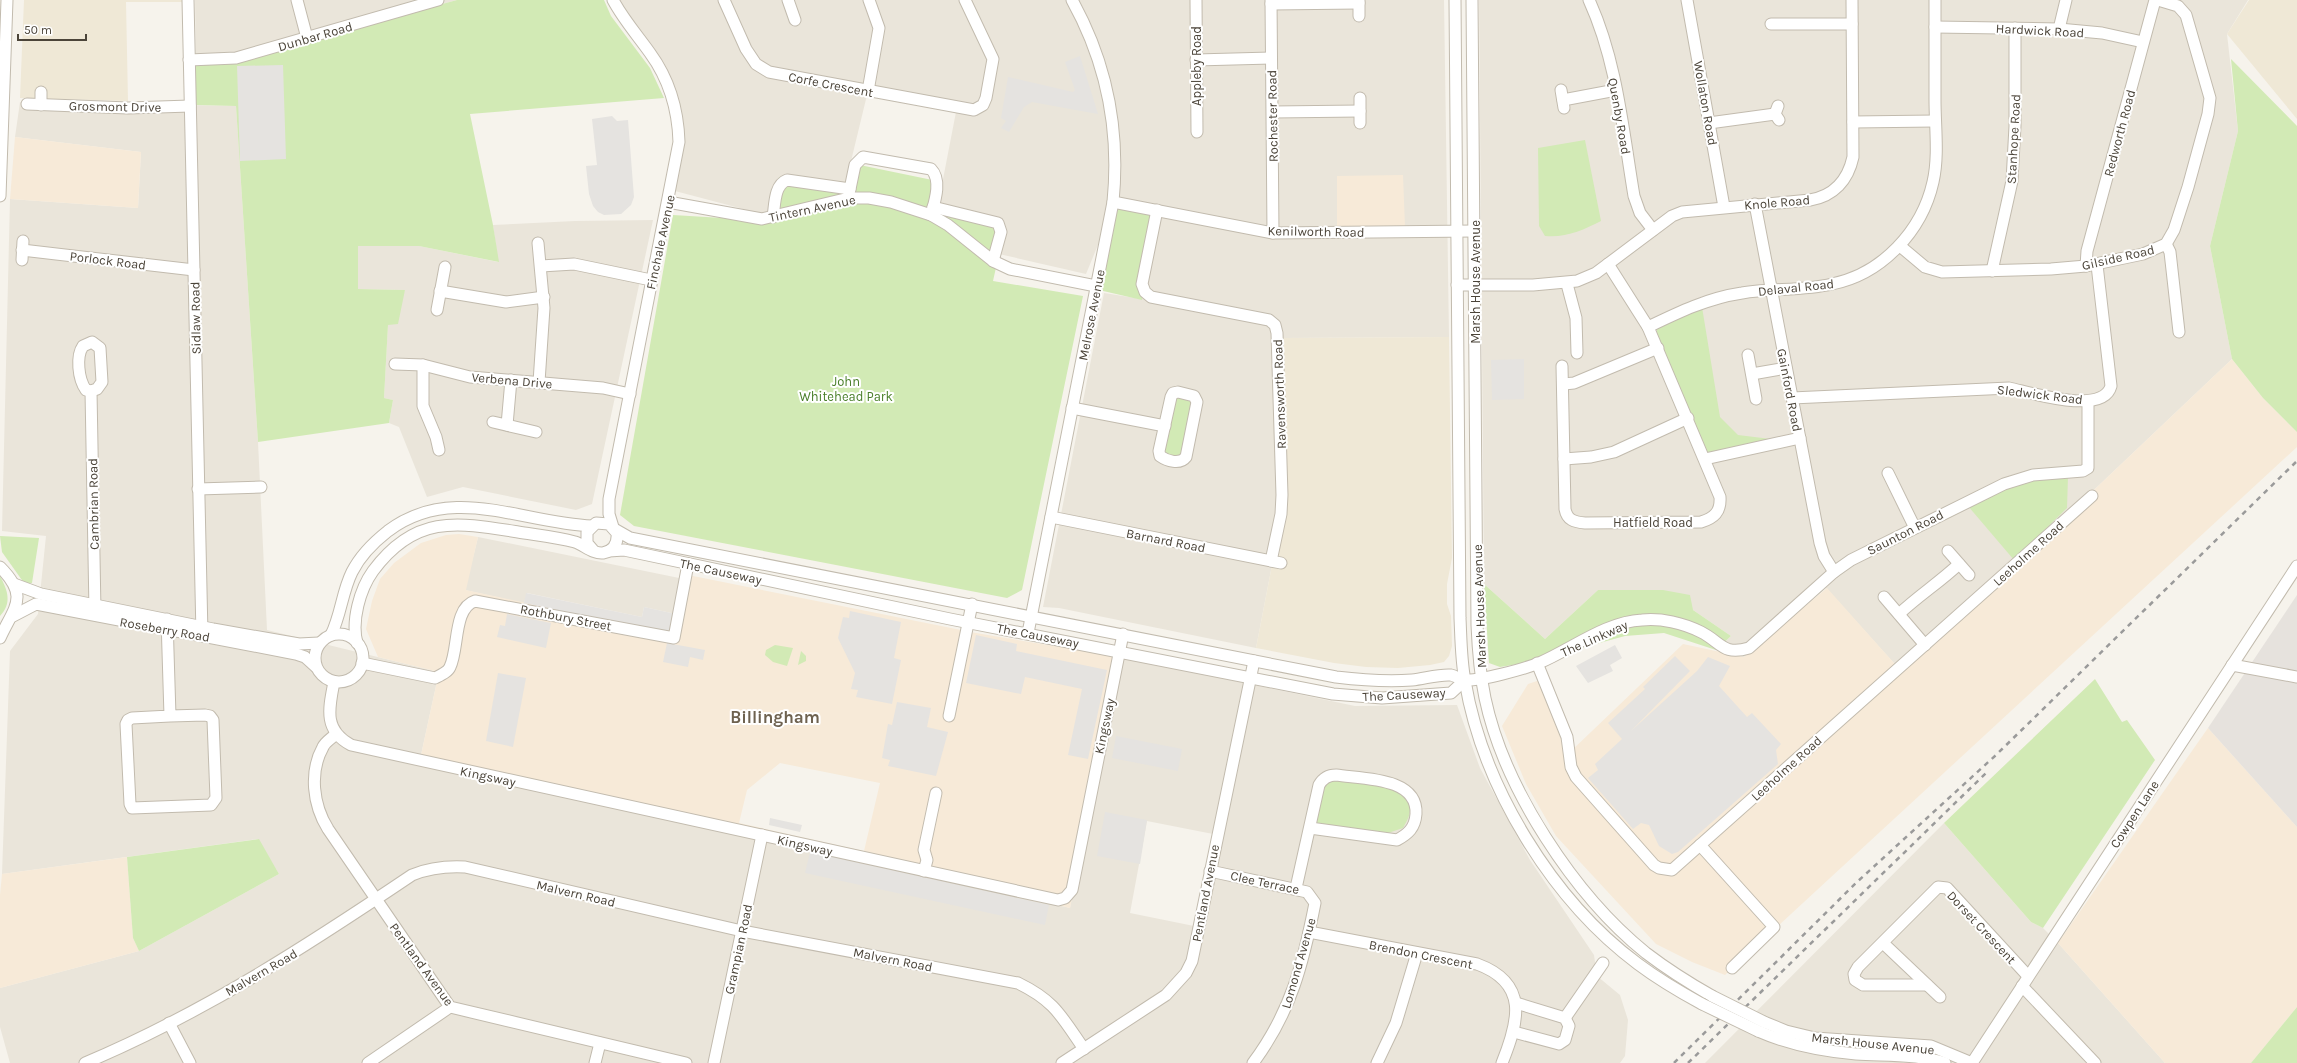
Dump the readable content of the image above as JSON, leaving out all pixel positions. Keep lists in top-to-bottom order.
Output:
{
  "streets": {
    "street": [
      "Hardwick Road",
      "Dunbar Road",
      "Appleby Road",
      "Corfe Crescent",
      "Wollaton Road",
      "Grosmont Drive",
      "Rochester Road",
      "Quenby Road",
      "Redworth Road",
      "Stanhope Road",
      "Knole Road",
      "Tintern Avenue",
      "Kenilworth Road",
      "Finchale Avenue",
      "Gilside Road",
      "Porlock Road",
      "Marsh House Avenue",
      "Delaval Road",
      "Melrose Avenue",
      "Sidlaw Road",
      "Verbena Drive",
      "Gainford Road",
      "Ravensworth Road",
      "Sledwick Road",
      "Cambrian Road",
      "Hatfield Road",
      "Saunton Road",
      "Barnard Road",
      "Leeholme Road",
      "The Causeway",
      "Rothbury Street",
      "Roseberry Road",
      "The Linkway",
      "Kingsway",
      "Cowpen Lane",
      "Clee Terrace",
      "Malvern Road",
      "Pentland Avenue",
      "Dorset Crescent",
      "Grampian Road",
      "Brendon Crescent",
      "Lomond Avenue"
    ]
  },
  "crossings": [
    ["Hardwick Road", "Redworth Road"],
    ["Hardwick Road", "Stanhope Road"],
    ["Hardwick Road", "Delaval Road"],
    ["Dunbar Road", "Sidlaw Road"],
    ["Wollaton Road", "Knole Road"],
    ["Grosmont Drive", "Sidlaw Road"],
    ["Rochester Road", "Kenilworth Road"],
    ["Quenby Road", "Knole Road"],
    ["Redworth Road", "Gilside Road"],
    ["Stanhope Road", "Gilside Road"],
    ["Knole Road", "Marsh House Avenue"],
    ["Knole Road", "Gainford Road"],
    ["Knole Road", "Hatfield Road"],
    ["Tintern Avenue", "Finchale Avenue"],
    ["Tintern Avenue", "Melrose Avenue"],
    ["Kenilworth Road", "Marsh House Avenue"],
    ["Kenilworth Road", "Melrose Avenue"],
    ["Kenilworth Road", "Ravensworth Road"],
    ["Finchale Avenue", "Verbena Drive"],
    ["Finchale Avenue", "The Causeway"],
    ["Gilside Road", "Delaval Road"],
    ["Gilside Road", "Sledwick Road"],
    ["Porlock Road", "Sidlaw Road"],
    ["Marsh House Avenue", "The Causeway"],
    ["Marsh House Avenue", "The Linkway"],
    ["Marsh House Avenue", "Cowpen Lane"],
    ["Delaval Road", "Gainford Road"],
    ["Delaval Road", "Hatfield Road"],
    ["Melrose Avenue", "Barnard Road"],
    ["Melrose Avenue", "The Causeway"],
    ["Sidlaw Road", "Roseberry Road"],
    ["Gainford Road", "Sledwick Road"],
    ["Gainford Road", "Saunton Road"],
    ["Ravensworth Road", "Barnard Road"],
    ["Sledwick Road", "Saunton Road"],
    ["Cambrian Road", "Roseberry Road"],
    ["Saunton Road", "The Linkway"],
    ["Leeholme Road", "The Linkway"],
    ["The Causeway", "Rothbury Street"],
    ["The Causeway", "Roseberry Road"],
    ["The Causeway", "The Linkway"],
    ["The Causeway", "Kingsway"],
    ["The Causeway", "Pentland Avenue"],
    ["Rothbury Street", "Roseberry Road"],
    ["Kingsway", "Pentland Avenue"],
    ["Kingsway", "Grampian Road"],
    ["Cowpen Lane", "Dorset Crescent"],
    ["Clee Terrace", "Pentland Avenue"],
    ["Clee Terrace", "Lomond Avenue"],
    ["Malvern Road", "Pentland Avenue"],
    ["Malvern Road", "Grampian Road"],
    ["Brendon Crescent", "Lomond Avenue"]
  ],
  "districts": ["Billingham"],
  "parks": ["John Whitehead Park"],
  "scale_bar": "50 m"
}
